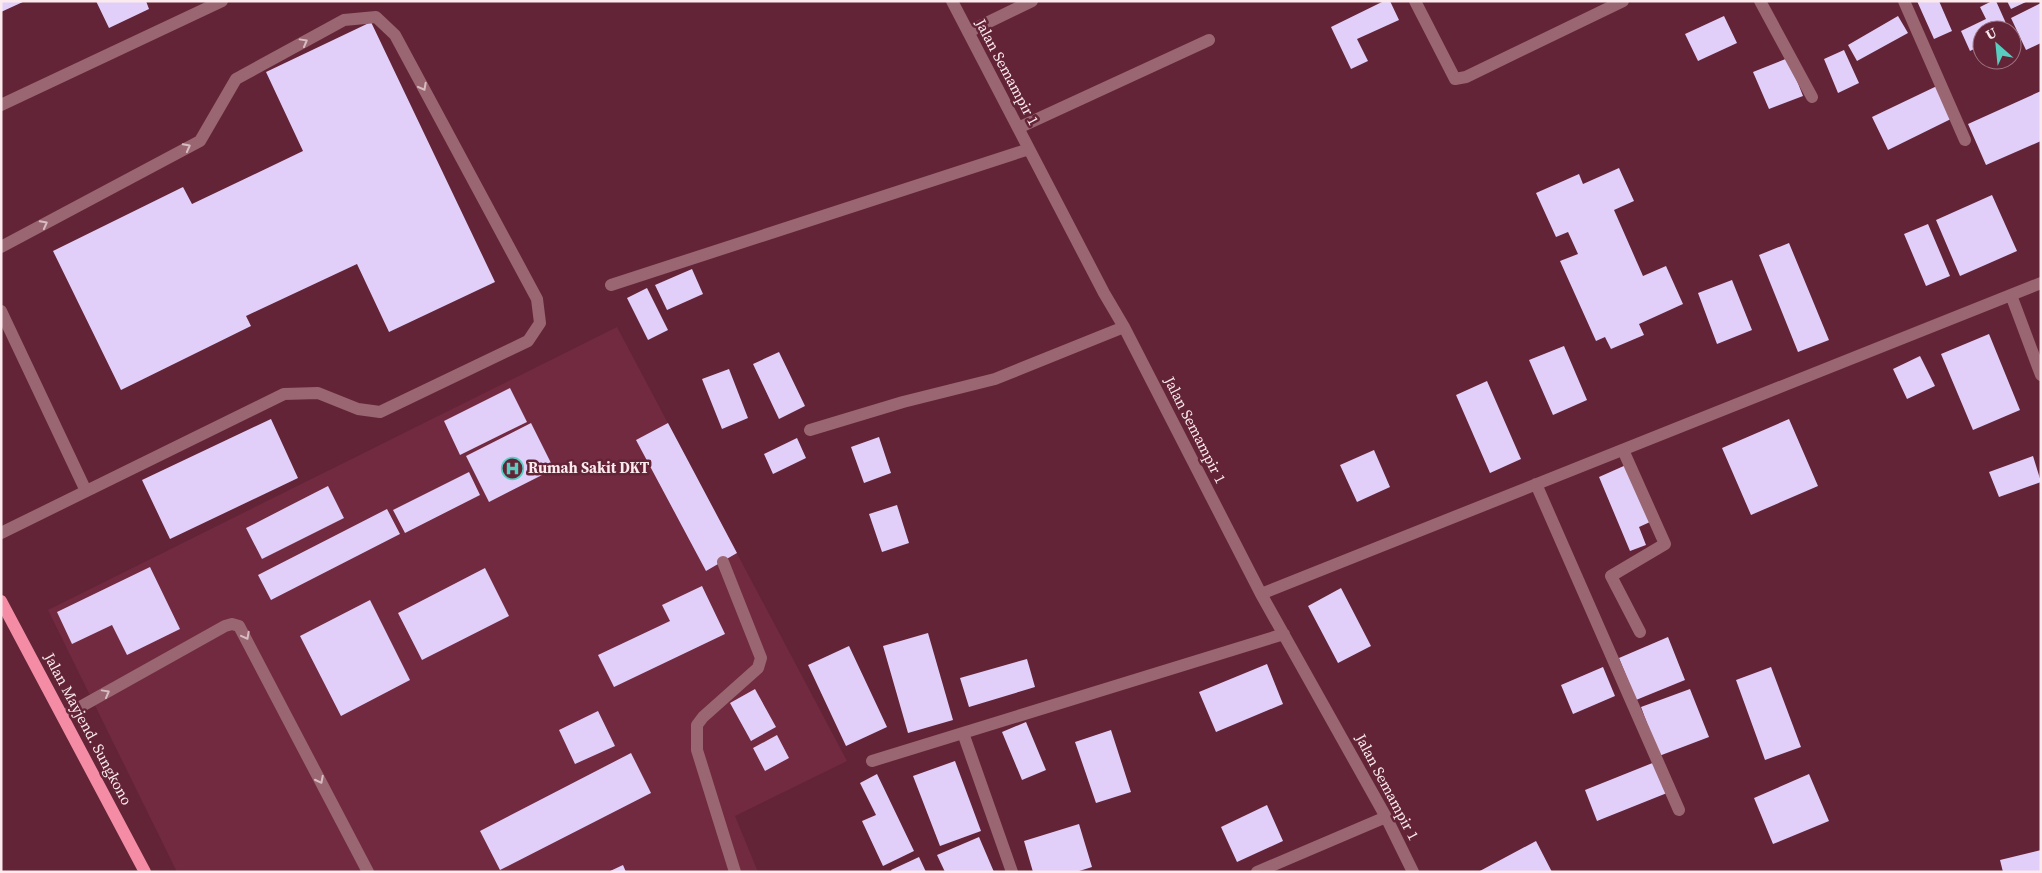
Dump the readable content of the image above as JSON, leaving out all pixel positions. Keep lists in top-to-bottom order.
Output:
{
  "streets": {
    "main road": ["Jalan Mayjend. Sungkono"],
    "street": ["Jalan Semampir 1"]
  },
  "places": {
    "hospital": ["Rumah Sakit DKT"]
  },
  "north": "top left"
}
